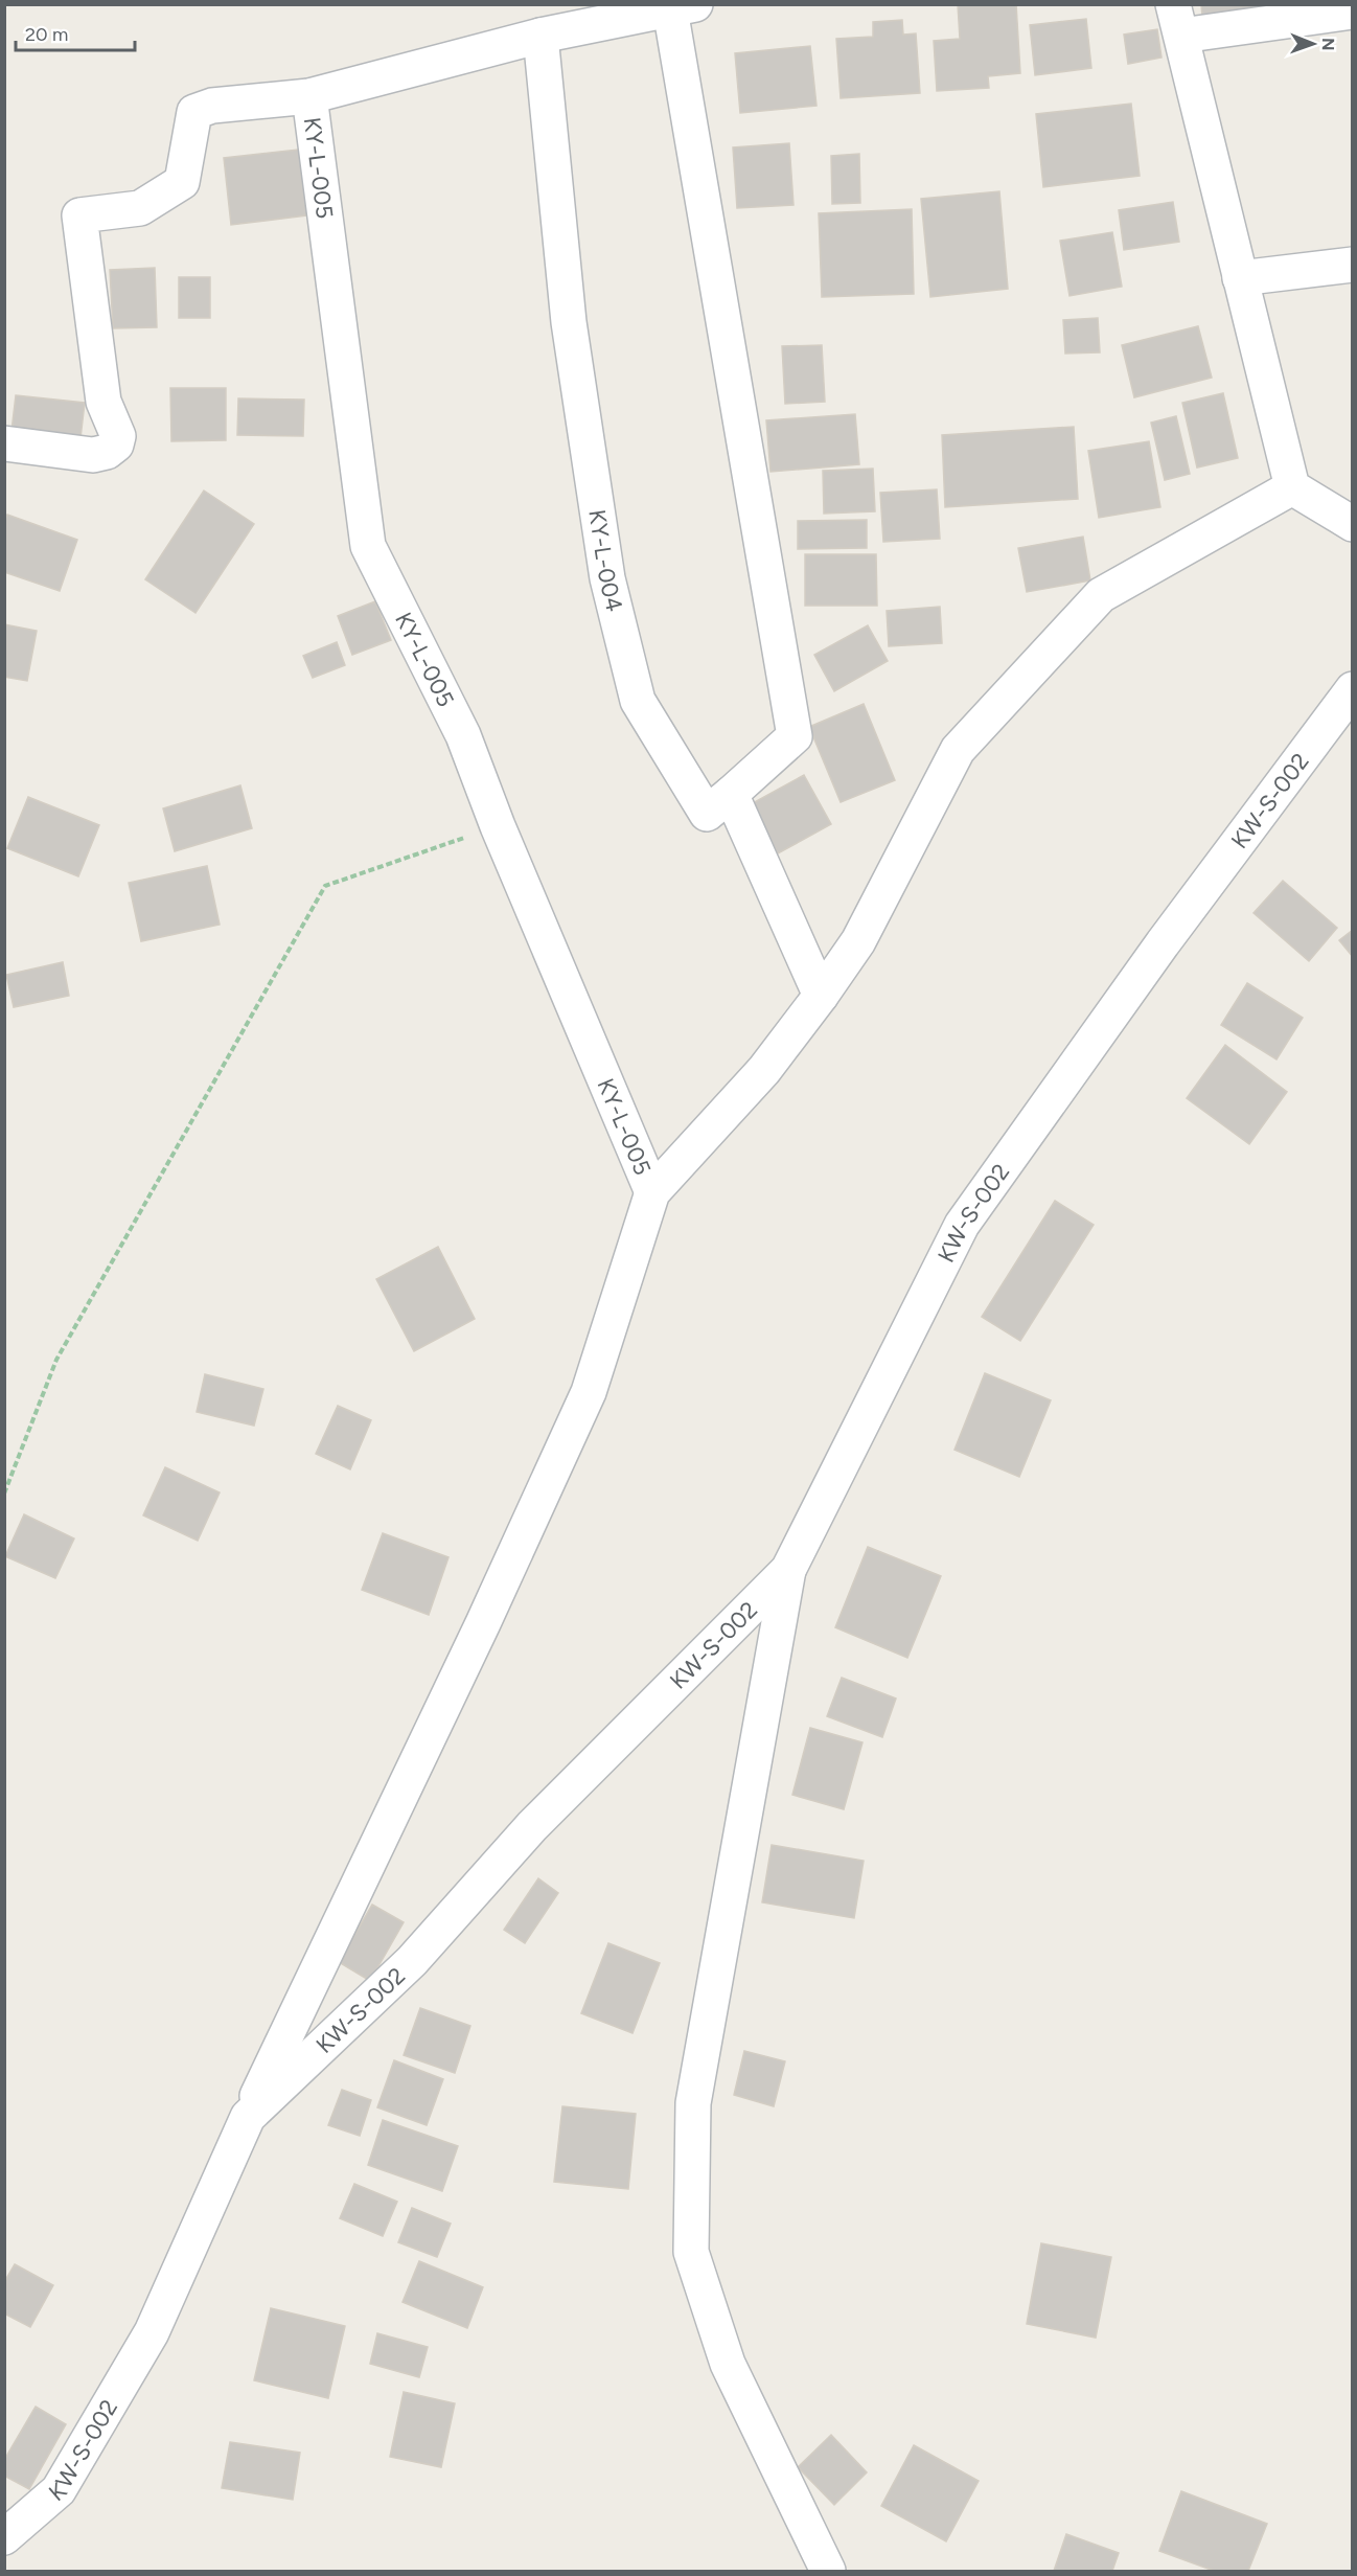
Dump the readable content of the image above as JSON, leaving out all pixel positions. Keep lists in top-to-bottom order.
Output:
{
  "streets": {
    "street": ["KY-L-005", "KY-L-004", "KW-S-002"]
  },
  "scale_bar": "20 m",
  "north": "right"
}
